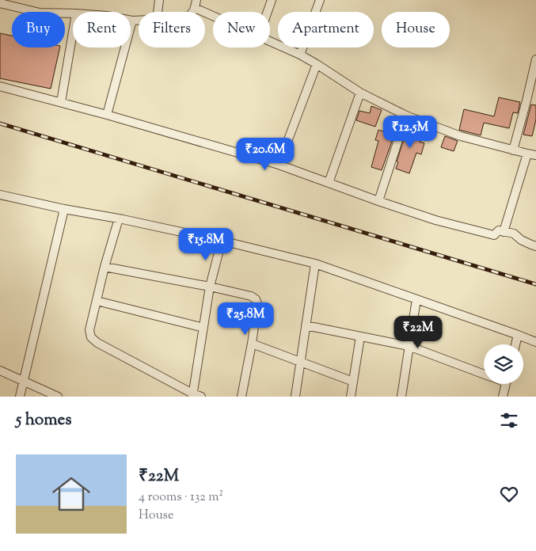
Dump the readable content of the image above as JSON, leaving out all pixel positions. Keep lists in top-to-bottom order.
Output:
{
  "page": {
    "chip": [
      "Buy",
      "Rent",
      "Filters",
      "New",
      "Apartment",
      "House"
    ],
    "price": [
      "₹12.5M",
      "₹20.6M",
      "₹15.8M",
      "₹25.8M",
      "₹22M"
    ],
    "heading": "5 homes",
    "list": [
      {
        "name": "₹22M",
        "note": "4 rooms · 132 m² · House"
      }
    ]
  }
}
